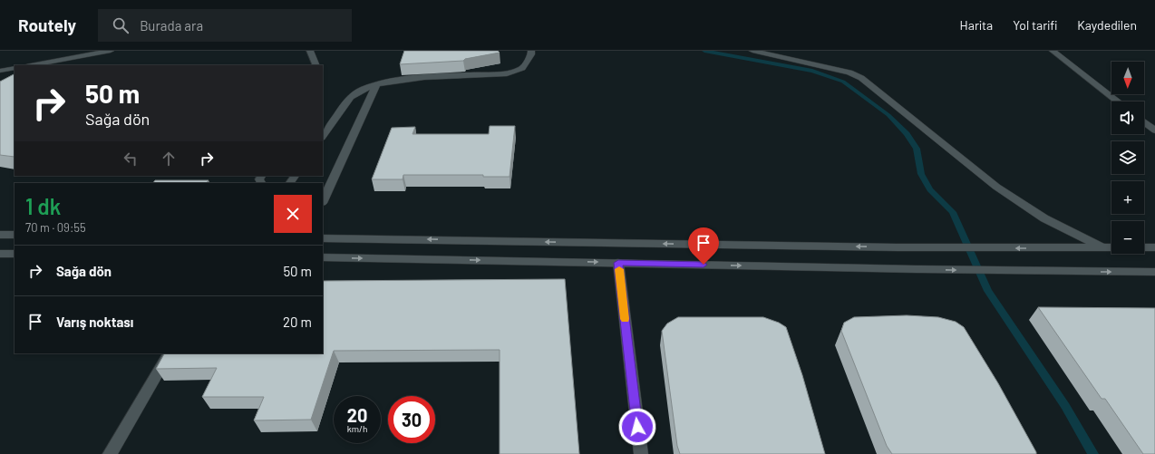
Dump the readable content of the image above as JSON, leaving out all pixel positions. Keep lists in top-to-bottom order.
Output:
{
  "north": "bottom",
  "page": {
    "header": "Routely",
    "search": "Burada ara",
    "nav": ["Harita", "Yol tarifi", "Kaydedilen"],
    "map_buttons": ["+", "−"],
    "turn": ["50 m", "Sağa dön"],
    "heading": ["1 dk", "70 m · 09:55"],
    "list": [
      {
        "name": "Sağa dön",
        "value": "50 m"
      },
      {
        "name": "Varış noktası",
        "value": "20 m"
      }
    ],
    "speed": "20 km/h",
    "limit": "30"
  }
}
